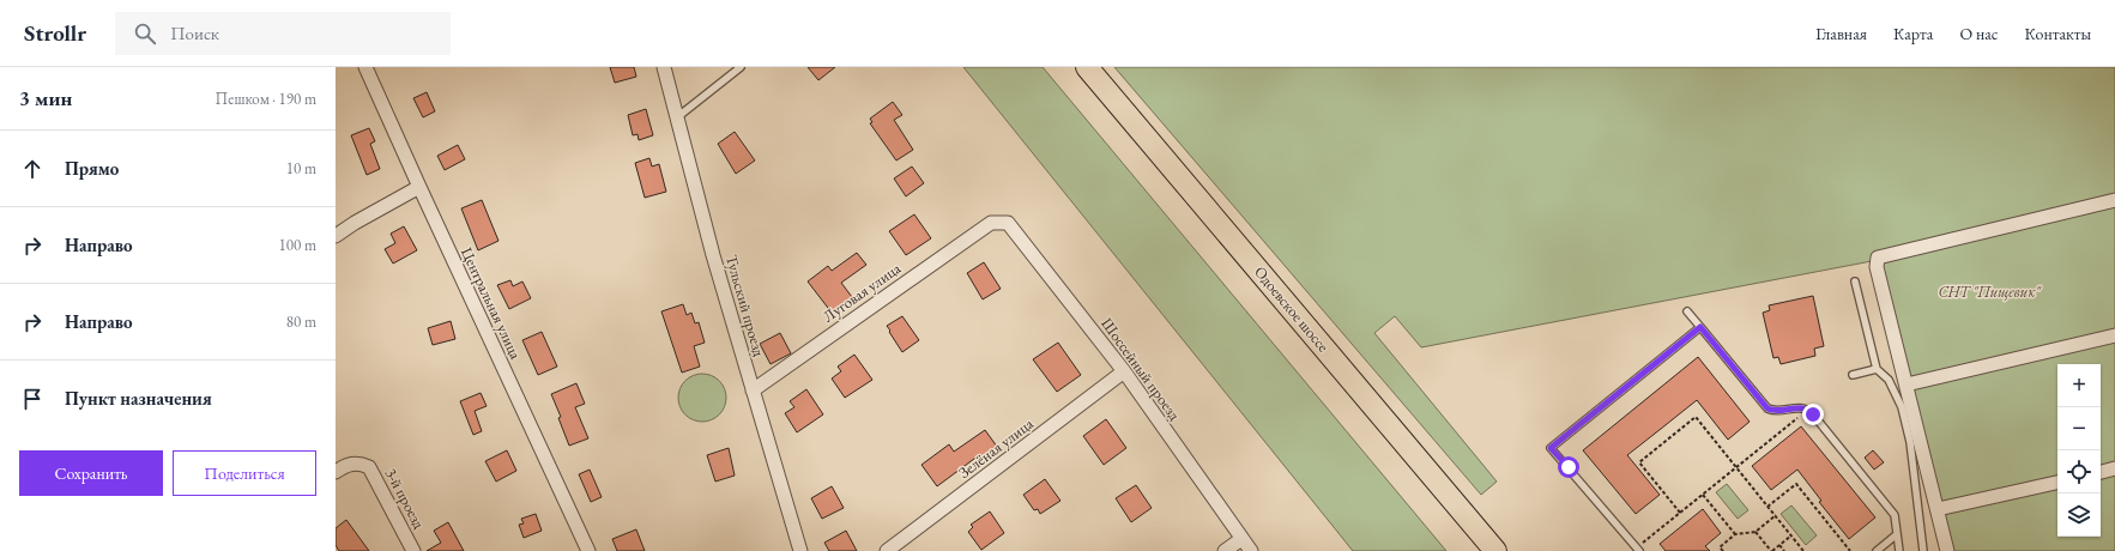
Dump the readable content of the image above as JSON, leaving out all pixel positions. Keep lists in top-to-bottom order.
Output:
{
  "streets": {
    "main road": ["Одоевское шоссе"],
    "street": [
      "Луговая улица",
      "Центральная улица",
      "Тульский проезд",
      "Шоссейный проезд",
      "Зелёная улица",
      "3-й проезд"
    ]
  },
  "crossings": [
    ["Луговая улица", "Тульский проезд"],
    ["Луговая улица", "Шоссейный проезд"],
    ["Шоссейный проезд", "Зелёная улица"]
  ],
  "parks": ["СНТ \"Пищевик\""],
  "page": {
    "header": "Strollr",
    "search": "Поиск",
    "nav": [
      "Главная",
      "Карта",
      "О нас",
      "Контакты"
    ],
    "heading": ["3 мин", "Пешком · 190 m"],
    "list": [
      ["Прямо", "10 m"],
      ["Направо", "100 m"],
      ["Направо", "80 m"],
      "Пункт назначения"
    ],
    "map_buttons": ["+", "−"],
    "buttons": ["Сохранить", "Поделиться"]
  }
}
